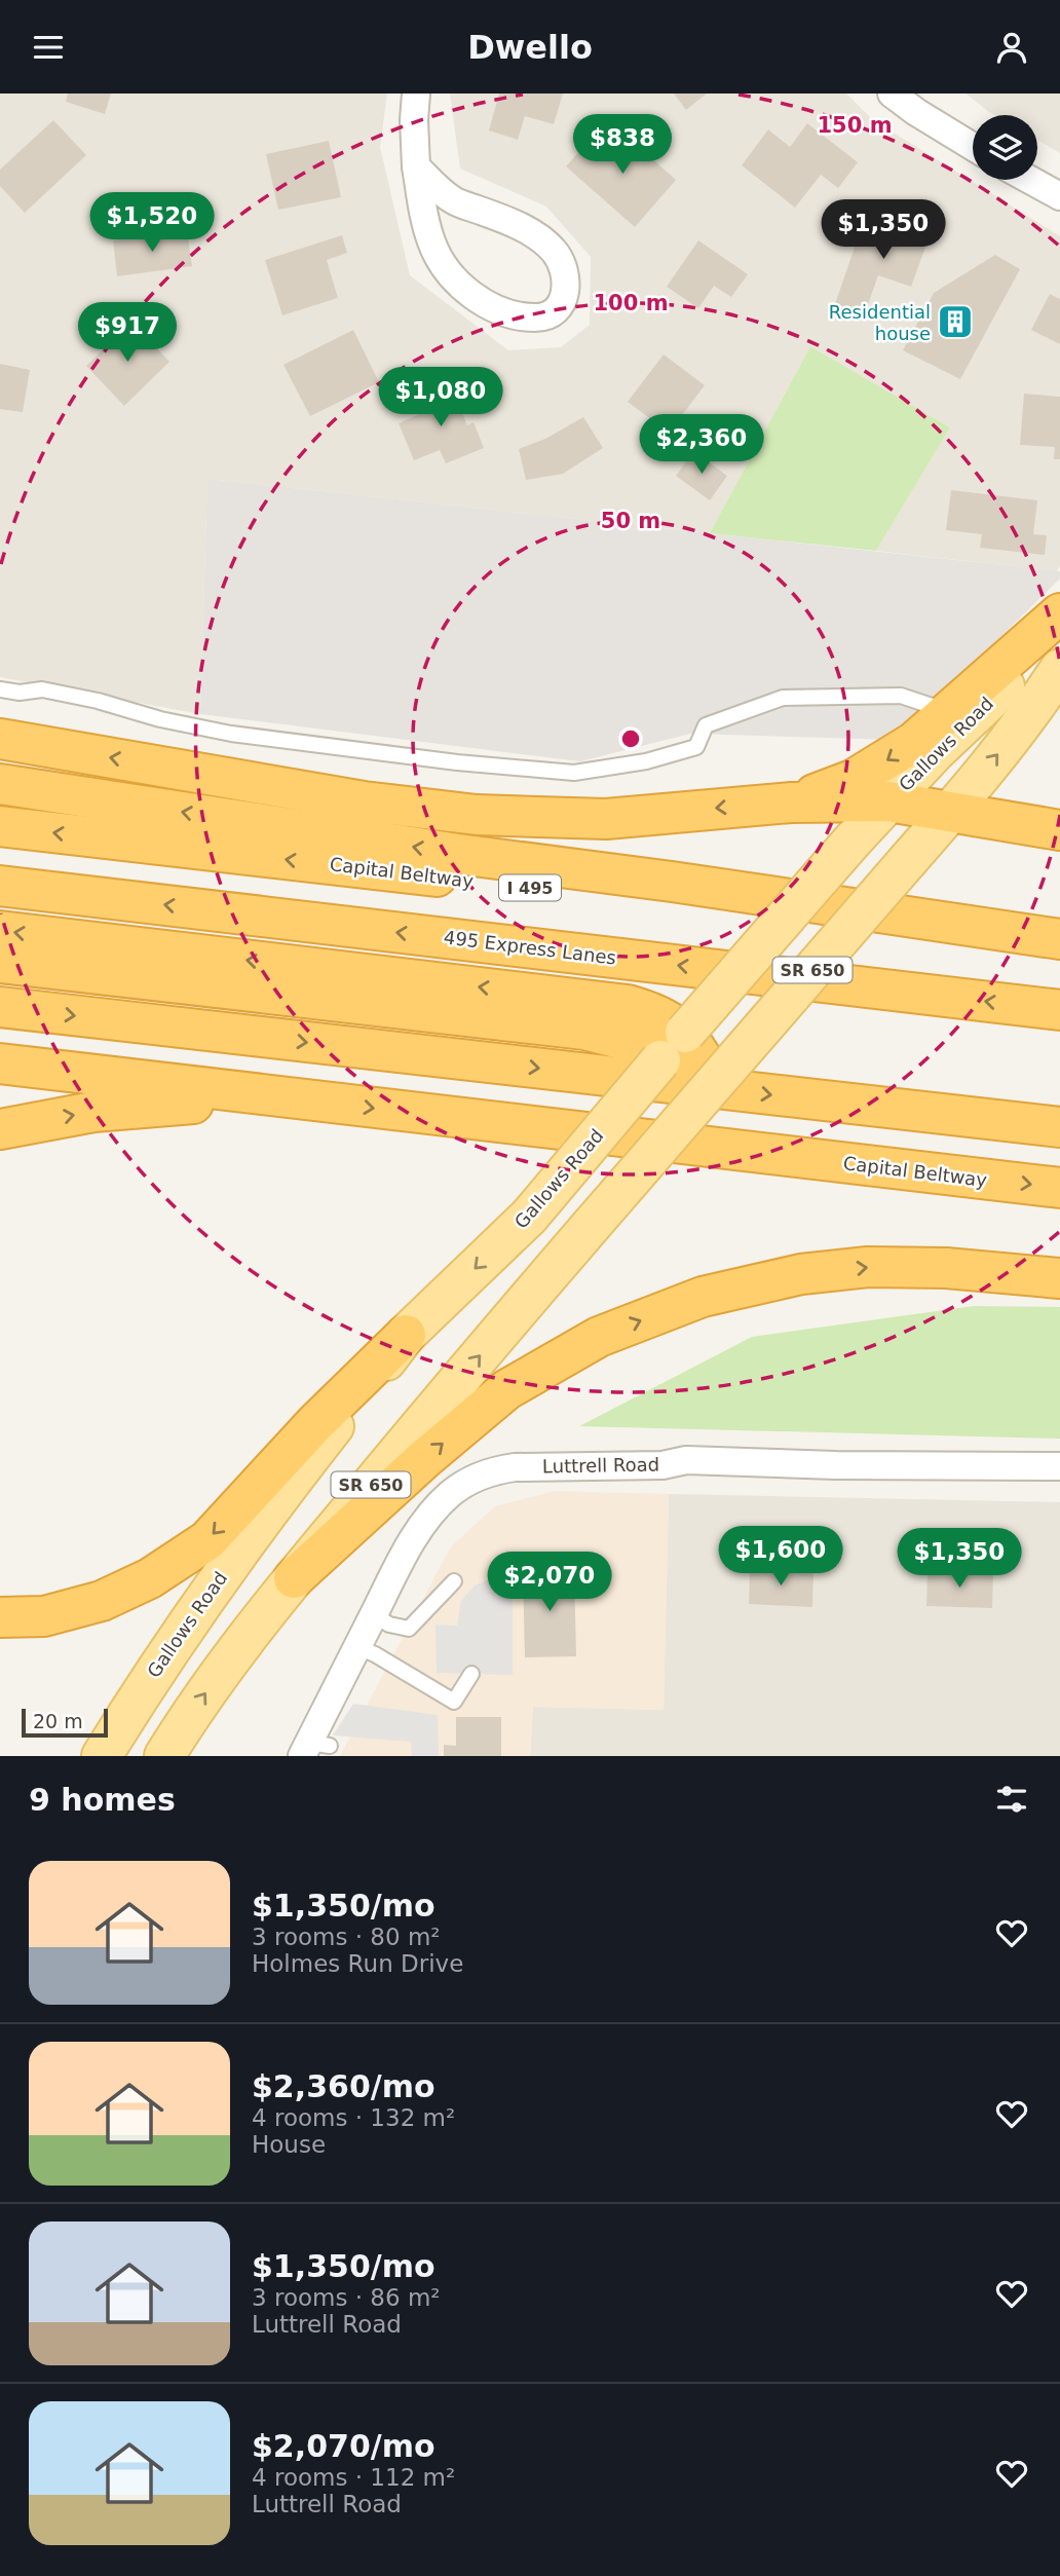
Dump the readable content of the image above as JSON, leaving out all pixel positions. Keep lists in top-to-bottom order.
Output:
{
  "streets": {
    "highway": ["Capital Beltway", "I 495", "495 Express Lanes"],
    "main road": ["Gallows Road", "SR 650"],
    "street": ["Luttrell Road"]
  },
  "places": {
    "building": ["Residential house"]
  },
  "scale_bar": "20 m",
  "page": {
    "header": "Dwello",
    "price": [
      "$838",
      "$1,520",
      "$1,350",
      "$917",
      "$1,080",
      "$2,360",
      "$1,600",
      "$1,350",
      "$2,070"
    ],
    "scale": "20 m",
    "heading": "9 homes",
    "list": [
      {
        "name": "$1,350/mo",
        "note": "3 rooms · 80 m² · Holmes Run Drive"
      },
      {
        "name": "$2,360/mo",
        "note": "4 rooms · 132 m² · House"
      },
      {
        "name": "$1,350/mo",
        "note": "3 rooms · 86 m² · Luttrell Road"
      },
      {
        "name": "$2,070/mo",
        "note": "4 rooms · 112 m² · Luttrell Road"
      }
    ]
  },
  "rings": ["150 m", "100 m", "50 m"]
}
